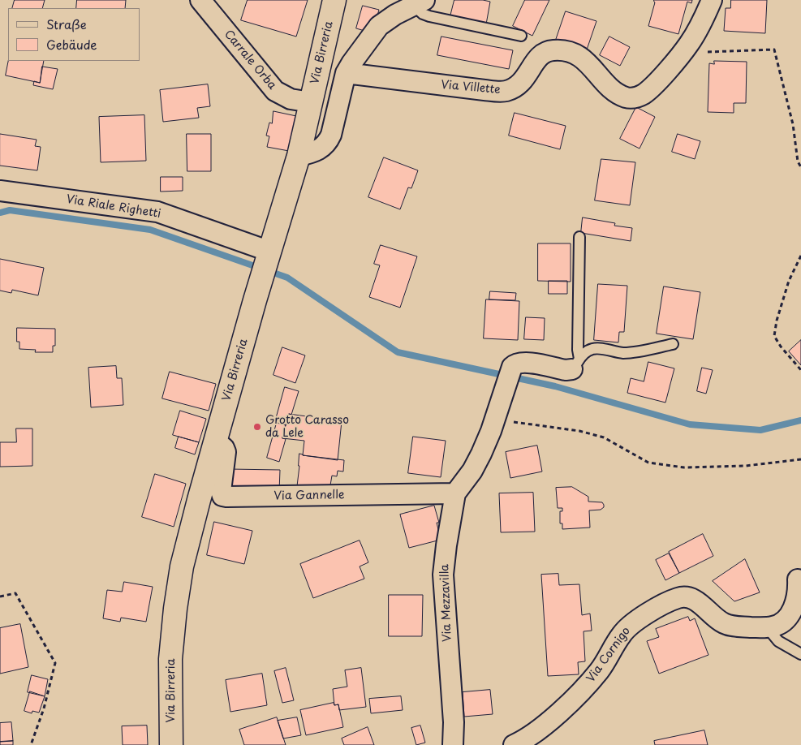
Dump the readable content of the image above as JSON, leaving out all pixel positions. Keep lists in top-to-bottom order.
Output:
{
  "streets": {
    "street": [
      "Via Birreria",
      "Carrale Orba",
      "Via Villette",
      "Via Riale Righetti",
      "Via Gannelle",
      "Via Mezzavilla",
      "Via Cornigo"
    ]
  },
  "crossings": [
    ["Via Birreria", "Carrale Orba"],
    ["Via Birreria", "Via Riale Righetti"],
    ["Via Birreria", "Via Gannelle"],
    ["Via Gannelle", "Via Mezzavilla"]
  ],
  "places": ["Grotto Carasso da Lele"],
  "legend": ["Straße", "Gebäude"]
}
